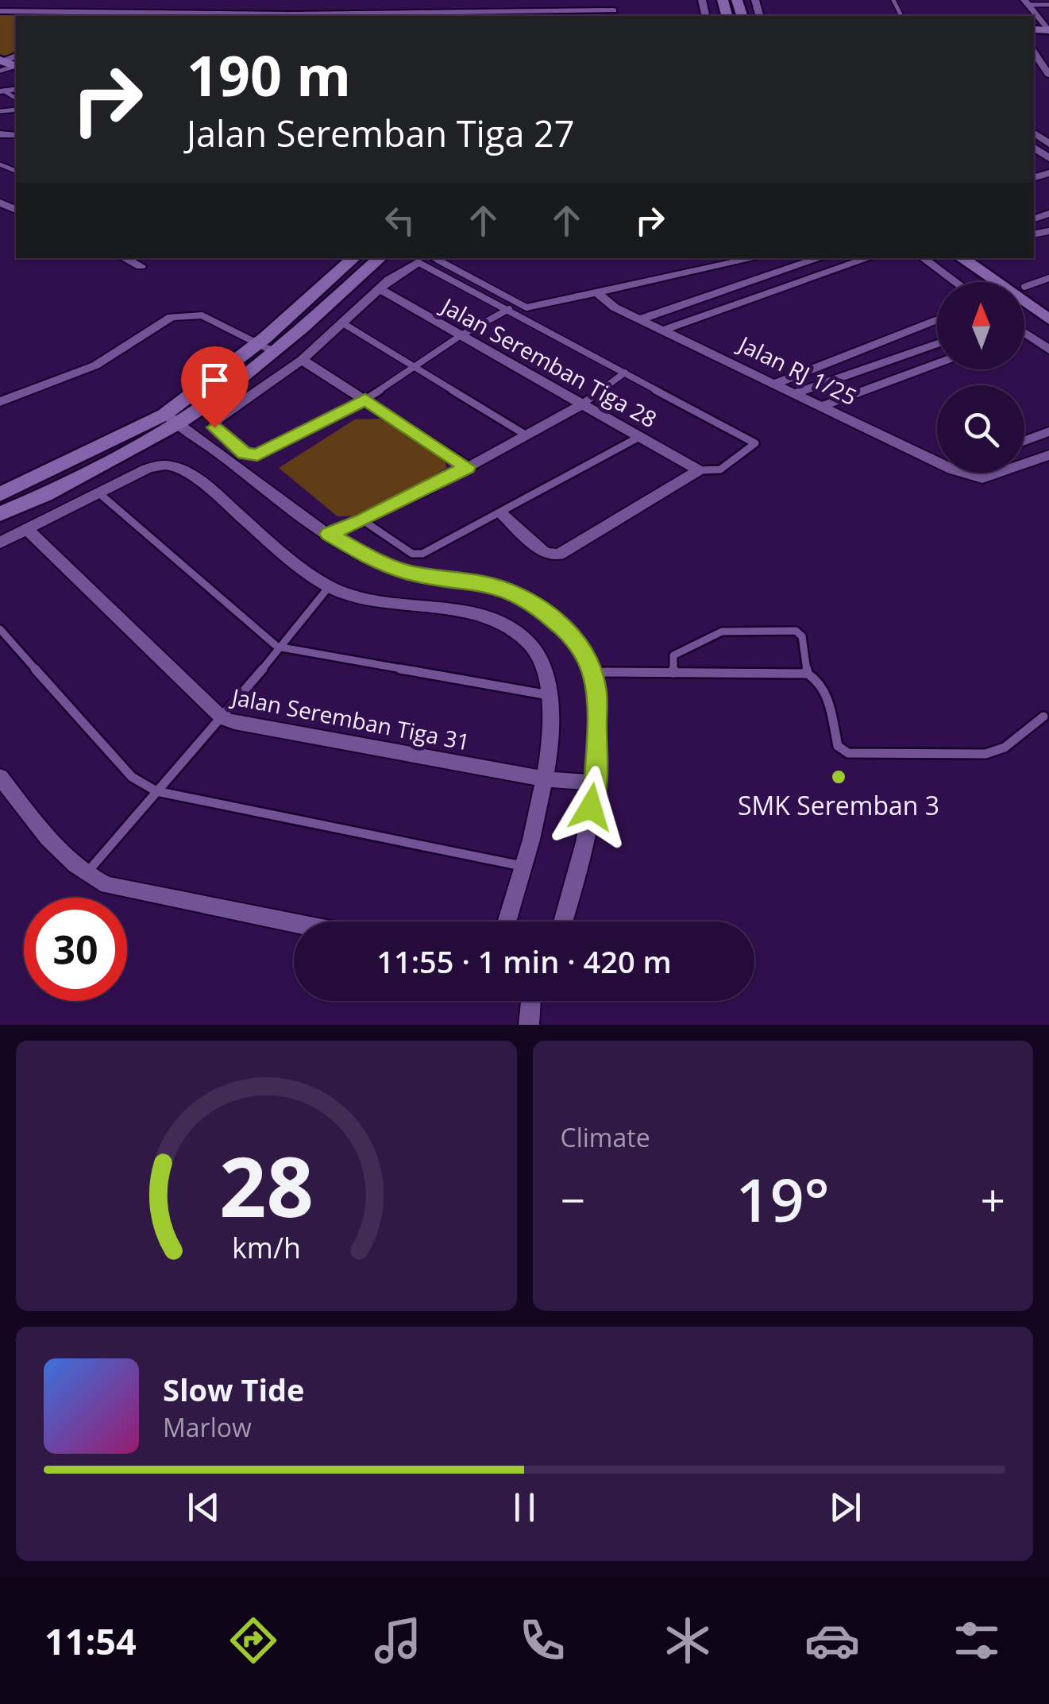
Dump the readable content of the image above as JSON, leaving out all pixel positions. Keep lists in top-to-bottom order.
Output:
{
  "streets": {
    "street": ["Jalan Seremban Tiga 28", "Jalan RJ 1/25", "Jalan Seremban Tiga 31"]
  },
  "places": ["SMK Seremban 3"],
  "north": "top",
  "page": {
    "turn": ["190 m", "Jalan Seremban Tiga 27"],
    "limit": "30",
    "trip": "11:55 · 1 min · 420 m",
    "tile": "Climate",
    "heat": ["−", "19°", "+"],
    "song": ["Slow Tide", "Marlow"],
    "tabs": "11:54",
    "gauge": ["28", "km/h"]
  }
}
